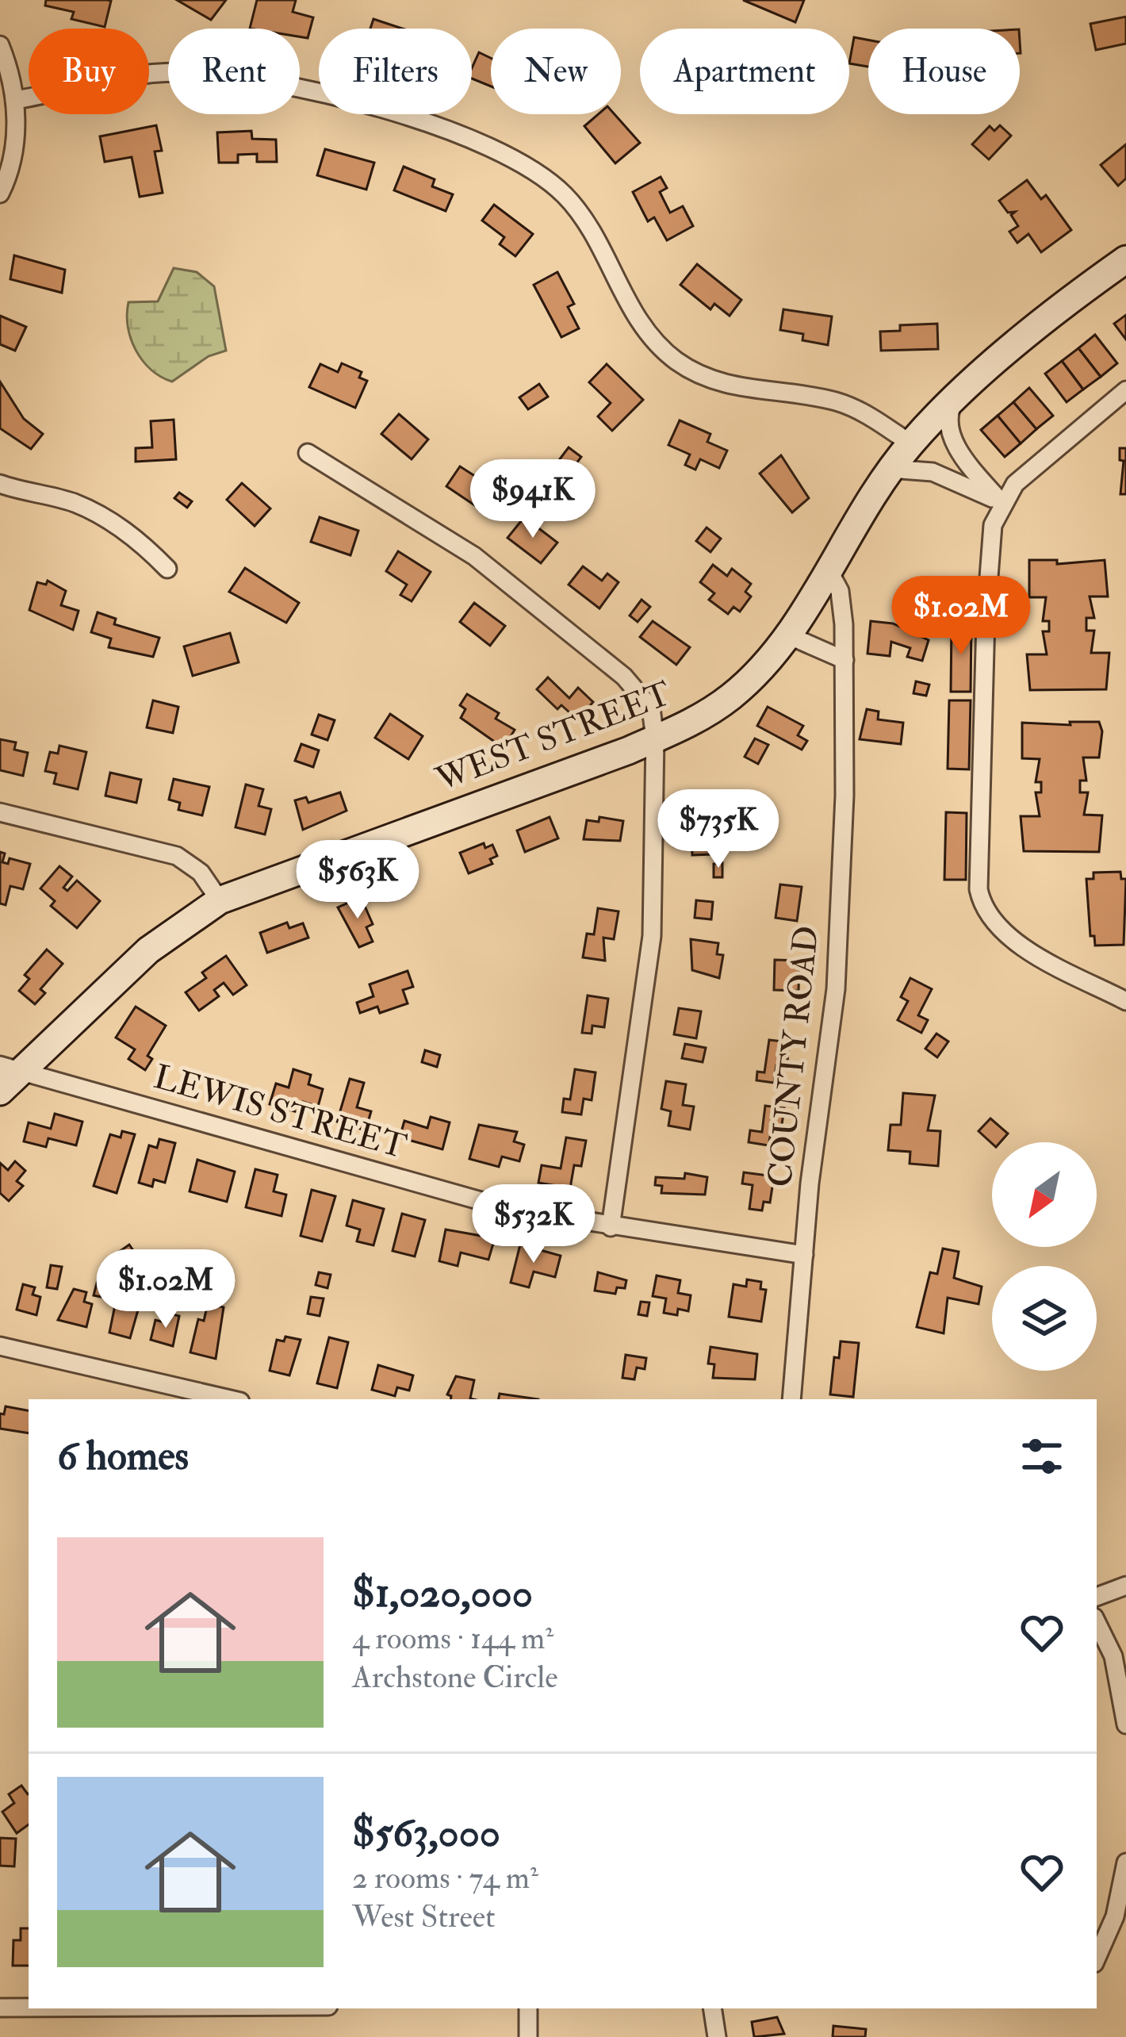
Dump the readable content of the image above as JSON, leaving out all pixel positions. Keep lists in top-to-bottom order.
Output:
{
  "streets": {
    "main road": ["WEST STREET"],
    "street": ["COUNTY ROAD", "LEWIS STREET"]
  },
  "crossings": [
    ["WEST STREET", "COUNTY ROAD"],
    ["WEST STREET", "LEWIS STREET"],
    ["COUNTY ROAD", "LEWIS STREET"]
  ],
  "north": "bottom left",
  "page": {
    "chip": [
      "Buy",
      "Rent",
      "Filters",
      "New",
      "Apartment",
      "House"
    ],
    "price": [
      "$941K",
      "$1.02M",
      "$735K",
      "$563K",
      "$532K",
      "$1.02M"
    ],
    "heading": "6 homes",
    "list": [
      {
        "name": "$1,020,000",
        "note": "4 rooms · 144 m² · Archstone Circle"
      },
      {
        "name": "$563,000",
        "note": "2 rooms · 74 m² · West Street"
      }
    ]
  }
}
